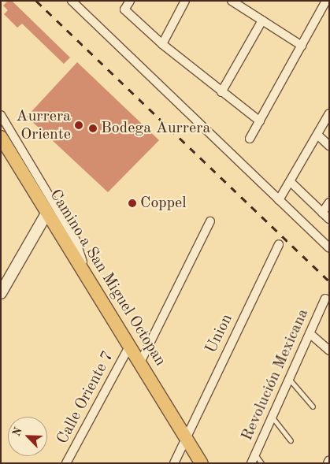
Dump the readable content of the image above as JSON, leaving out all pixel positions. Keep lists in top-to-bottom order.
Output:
{
  "streets": {
    "main road": ["Camino a San Miguel Octopan"],
    "street": ["Union", "Revolución Mexicana", "Calle Oriente 7"]
  },
  "crossings": [
    ["Camino a San Miguel Octopan", "Union"],
    ["Camino a San Miguel Octopan", "Calle Oriente 7"]
  ],
  "places": ["Aurrera Oriente", "Bodega Aurrera", "Coppel"],
  "north": "top left"
}
